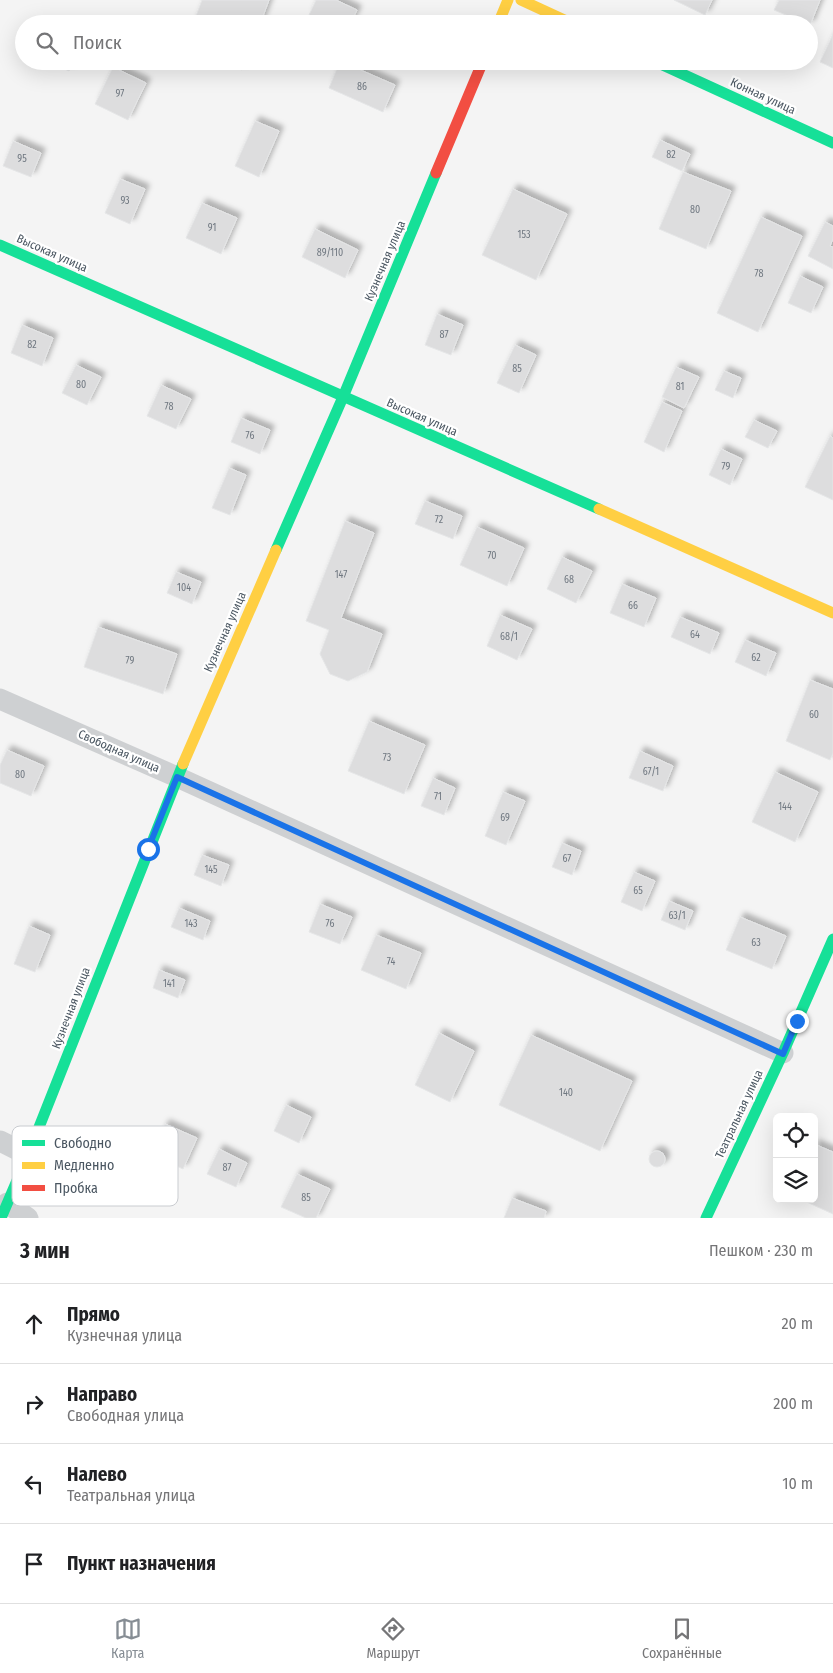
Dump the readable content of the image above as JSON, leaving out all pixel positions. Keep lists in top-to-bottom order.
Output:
{
  "streets": {
    "street": [
      "Конная улица",
      "Высокая улица",
      "Кузнечная улица",
      "Свободная улица",
      "Театральная улица"
    ]
  },
  "crossings": [
    ["Высокая улица", "Кузнечная улица"],
    ["Кузнечная улица", "Свободная улица"],
    ["Свободная улица", "Театральная улица"]
  ],
  "house_numbers": [
    "86",
    "97",
    "82",
    "95",
    "93",
    "80",
    "91",
    "153",
    "89/110",
    "78",
    "87",
    "82",
    "85",
    "80",
    "81",
    "78",
    "76",
    "79",
    "72",
    "70",
    "147",
    "68",
    "104",
    "66",
    "64",
    "68/1",
    "62",
    "79",
    "60",
    "73",
    "67/1",
    "80",
    "71",
    "144",
    "69",
    "67",
    "145",
    "65",
    "63/1",
    "143",
    "76",
    "63",
    "74",
    "141",
    "140",
    "87",
    "85"
  ],
  "legend": ["Свободно", "Медленно", "Пробка"],
  "page": {
    "search": "Поиск",
    "heading": ["3 мин", "Пешком · 230 m"],
    "list": [
      ["Прямо", "Кузнечная улица", "20 m"],
      ["Направо", "Свободная улица", "200 m"],
      ["Налево", "Театральная улица", "10 m"],
      "Пункт назначения"
    ],
    "nav": ["Карта", "Маршрут", "Сохранённые"]
  }
}
